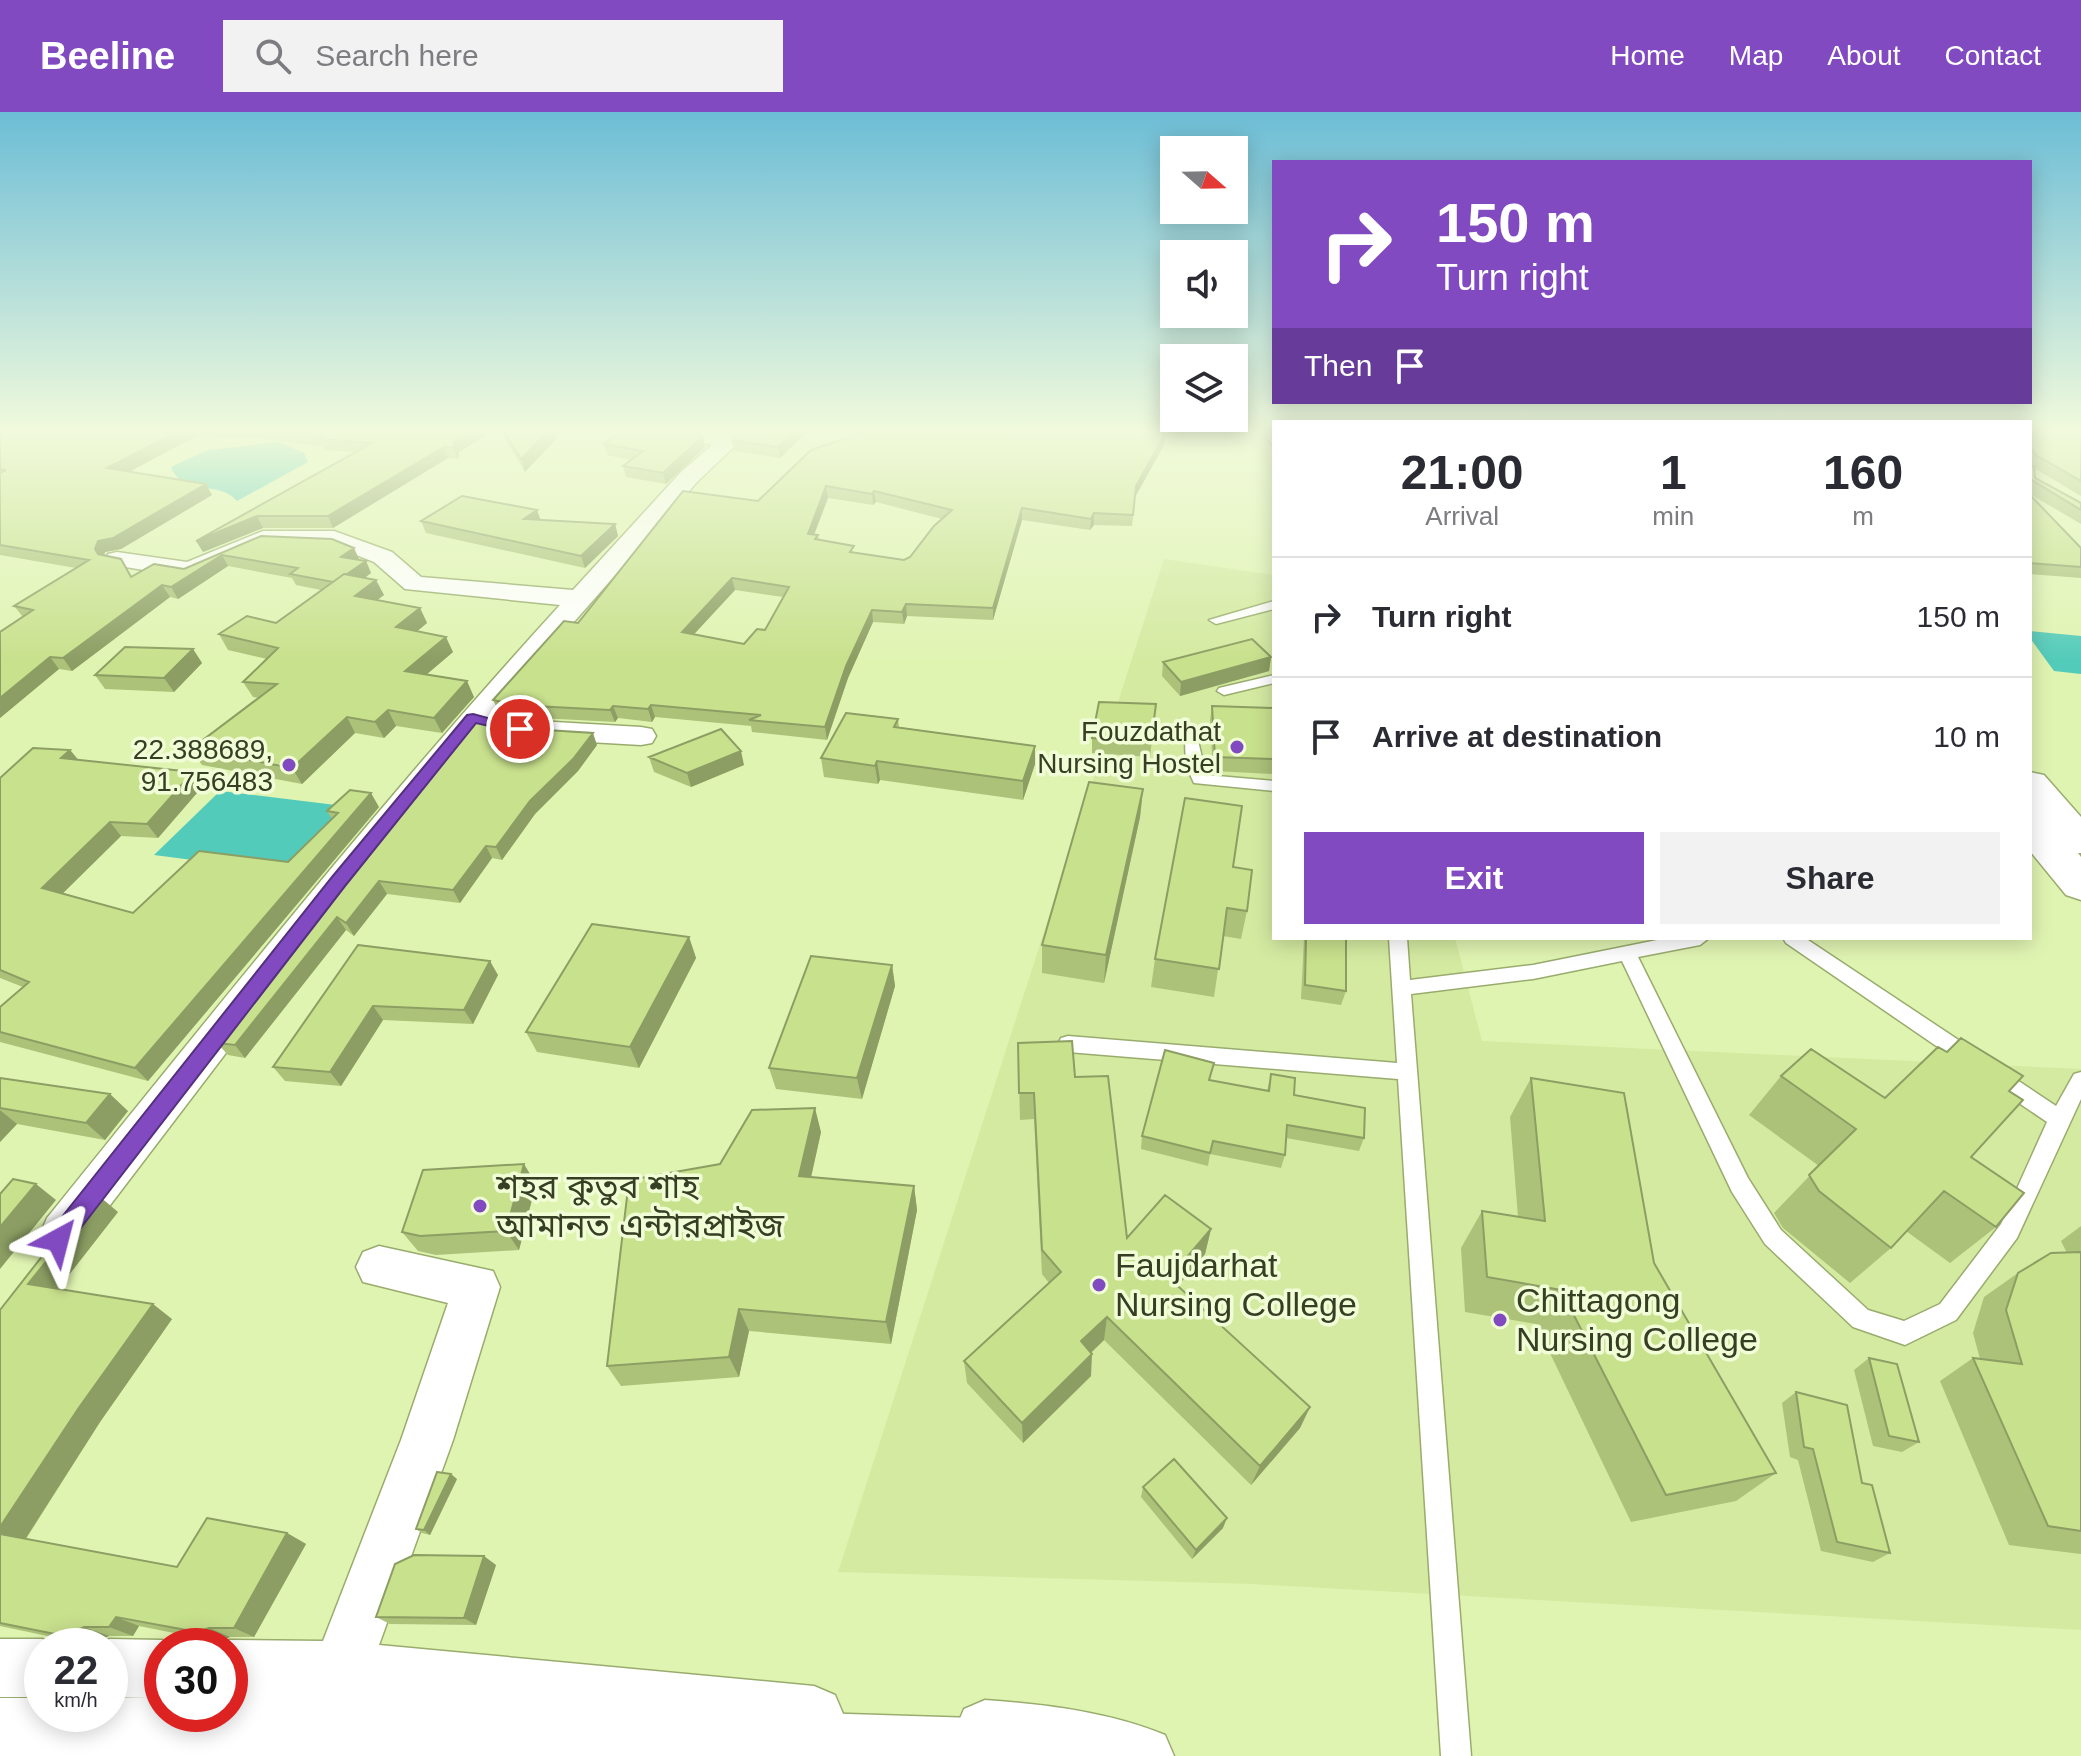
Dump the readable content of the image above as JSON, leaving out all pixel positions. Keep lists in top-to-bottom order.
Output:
{
  "places": [
    "Fouzdathat Nursing Hostel",
    "22.388689, 91.756483",
    "শহর কুতুব শাহ আমানত এন্টারপ্রাইজ",
    "Faujdarhat Nursing College",
    "Chittagong Nursing College"
  ],
  "north": "right",
  "page": {
    "header": "Beeline",
    "search": "Search here",
    "nav": [
      "Home",
      "Map",
      "About",
      "Contact"
    ],
    "turn": ["150 m", "Turn right"],
    "then": "Then",
    "eta": [
      "21:00",
      "Arrival",
      "1",
      "min",
      "160",
      "m"
    ],
    "list": [
      {
        "name": "Turn right",
        "value": "150 m"
      },
      {
        "name": "Arrive at destination",
        "value": "10 m"
      }
    ],
    "buttons": ["Exit", "Share"],
    "speed": "22 km/h",
    "limit": "30"
  }
}
